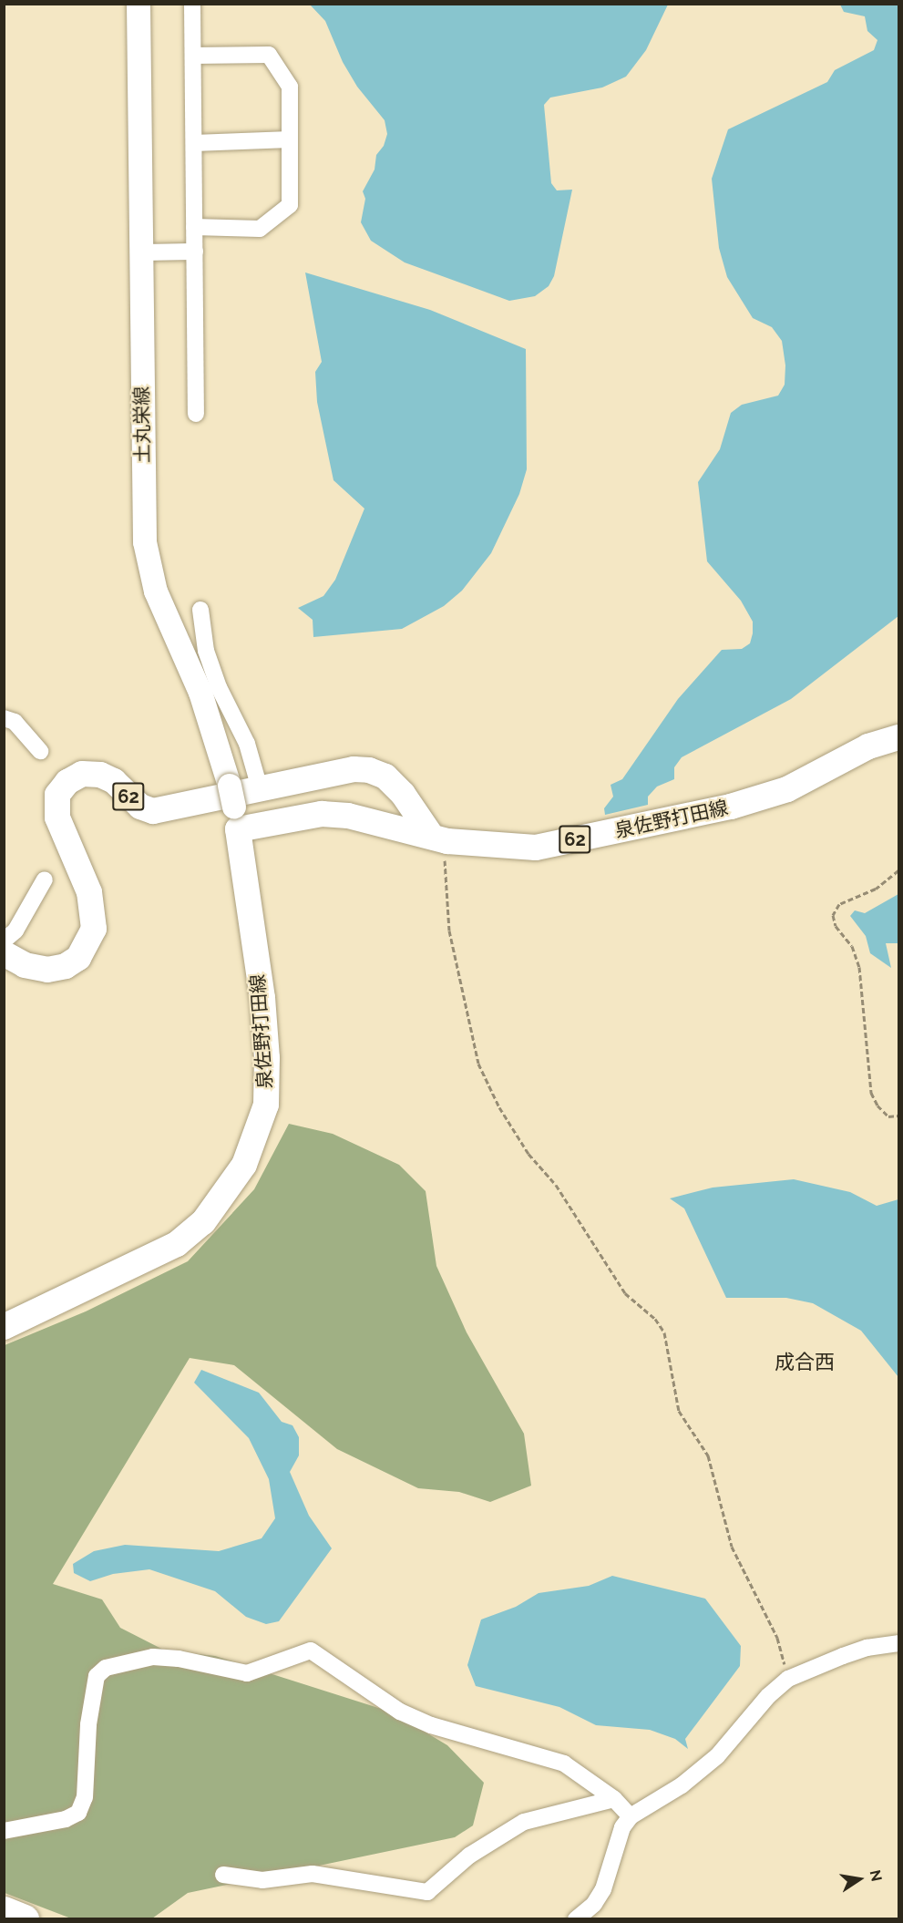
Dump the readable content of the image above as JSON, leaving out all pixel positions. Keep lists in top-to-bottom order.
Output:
{
  "streets": {
    "main road": ["土丸栄線", "62", "泉佐野打田線"]
  },
  "crossings": [
    ["土丸栄線", "泉佐野打田線"],
    ["62", "泉佐野打田線"]
  ],
  "districts": ["成合西"],
  "north": "right"
}
